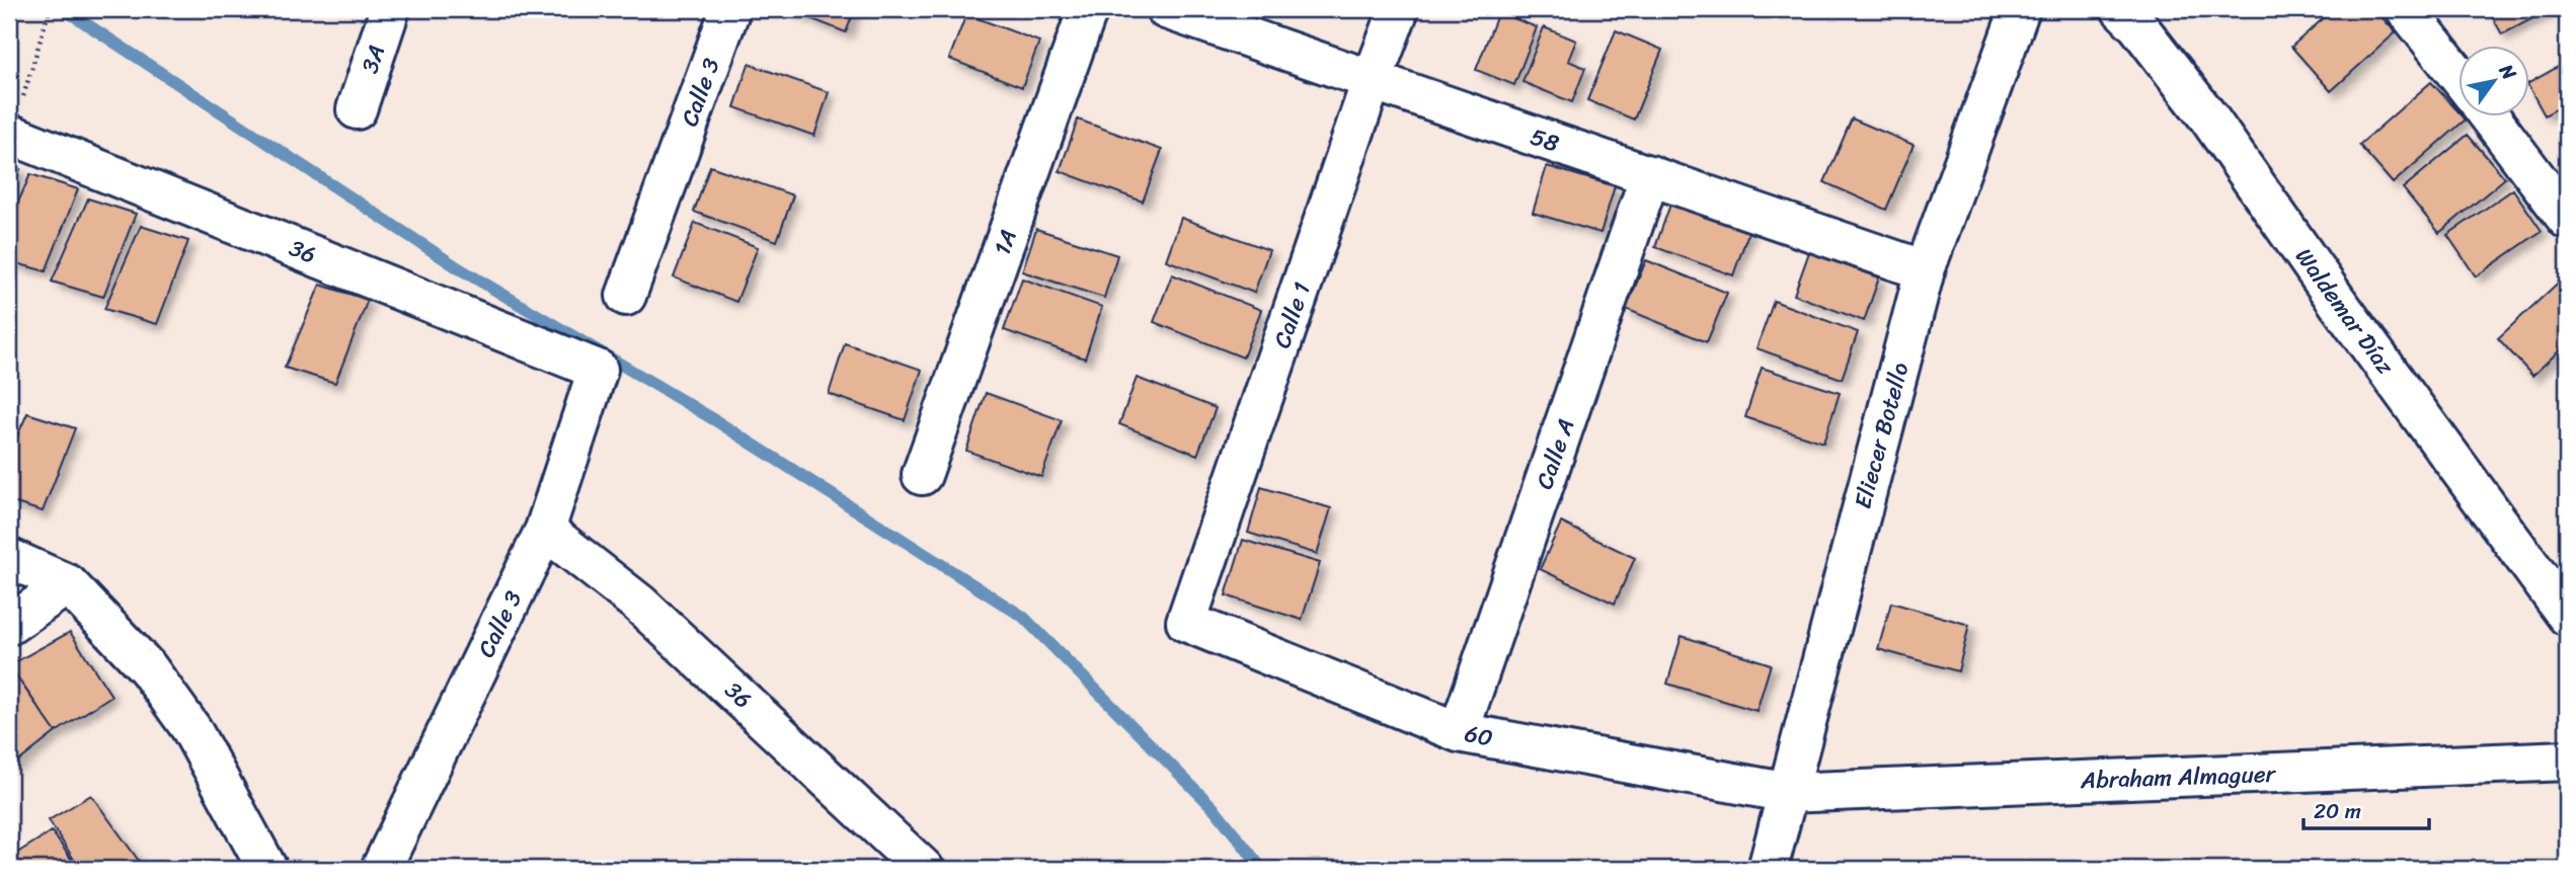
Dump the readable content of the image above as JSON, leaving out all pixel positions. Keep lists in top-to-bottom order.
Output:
{
  "streets": {
    "street": [
      "3A",
      "Calle 3",
      "58",
      "1A",
      "36",
      "Waldemar Díaz",
      "Calle 1",
      "Eliecer Botello",
      "Calle A",
      "60",
      "Abraham Almaguer"
    ]
  },
  "crossings": [
    ["Calle 3", "36"],
    ["58", "Calle 1"],
    ["58", "Eliecer Botello"],
    ["58", "Calle A"],
    ["Calle 1", "60"],
    ["Eliecer Botello", "60"],
    ["Eliecer Botello", "Abraham Almaguer"],
    ["Calle A", "60"],
    ["60", "Abraham Almaguer"]
  ],
  "scale_bar": "20 m",
  "north": "top right"
}
